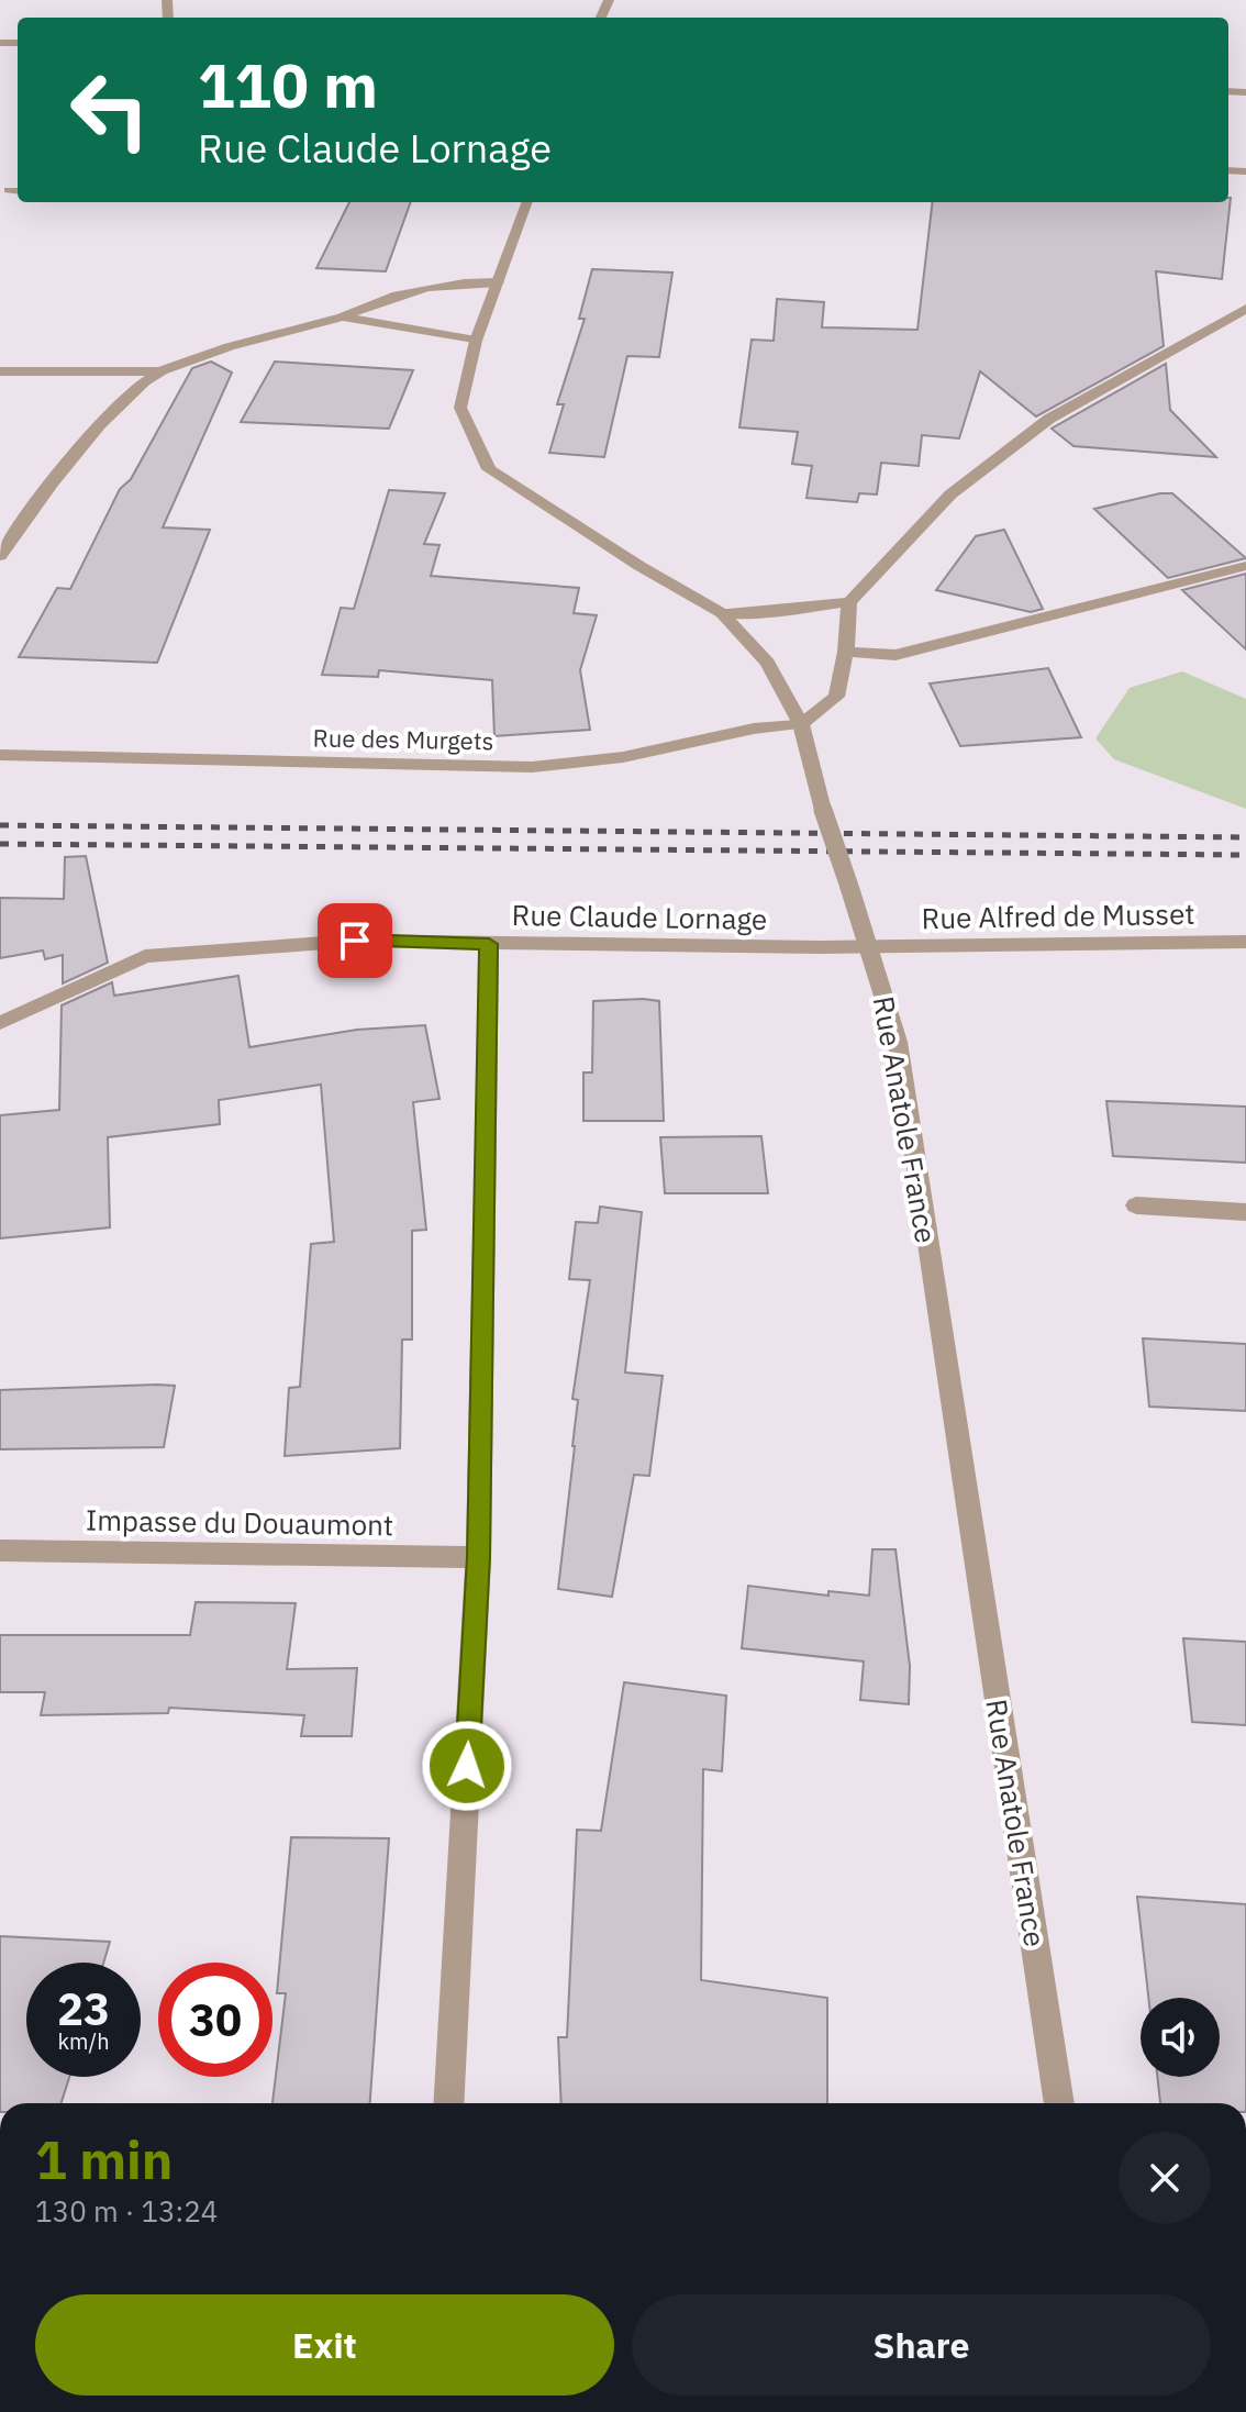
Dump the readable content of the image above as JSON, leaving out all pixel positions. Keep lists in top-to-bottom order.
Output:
{
  "streets": {
    "street": [
      "Rue des Murgets",
      "Rue Alfred de Musset",
      "Rue Claude Lornage",
      "Rue Anatole France",
      "Impasse du Douaumont"
    ]
  },
  "crossings": [
    ["Rue des Murgets", "Rue Anatole France"],
    ["Rue Alfred de Musset", "Rue Claude Lornage"],
    ["Rue Alfred de Musset", "Rue Anatole France"],
    ["Rue Claude Lornage", "Rue Anatole France"]
  ],
  "page": {
    "turn": ["110 m", "Rue Claude Lornage"],
    "speed": "23 km/h",
    "limit": "30",
    "heading": ["1 min", "130 m · 13:24"],
    "buttons": ["Exit", "Share"]
  }
}
